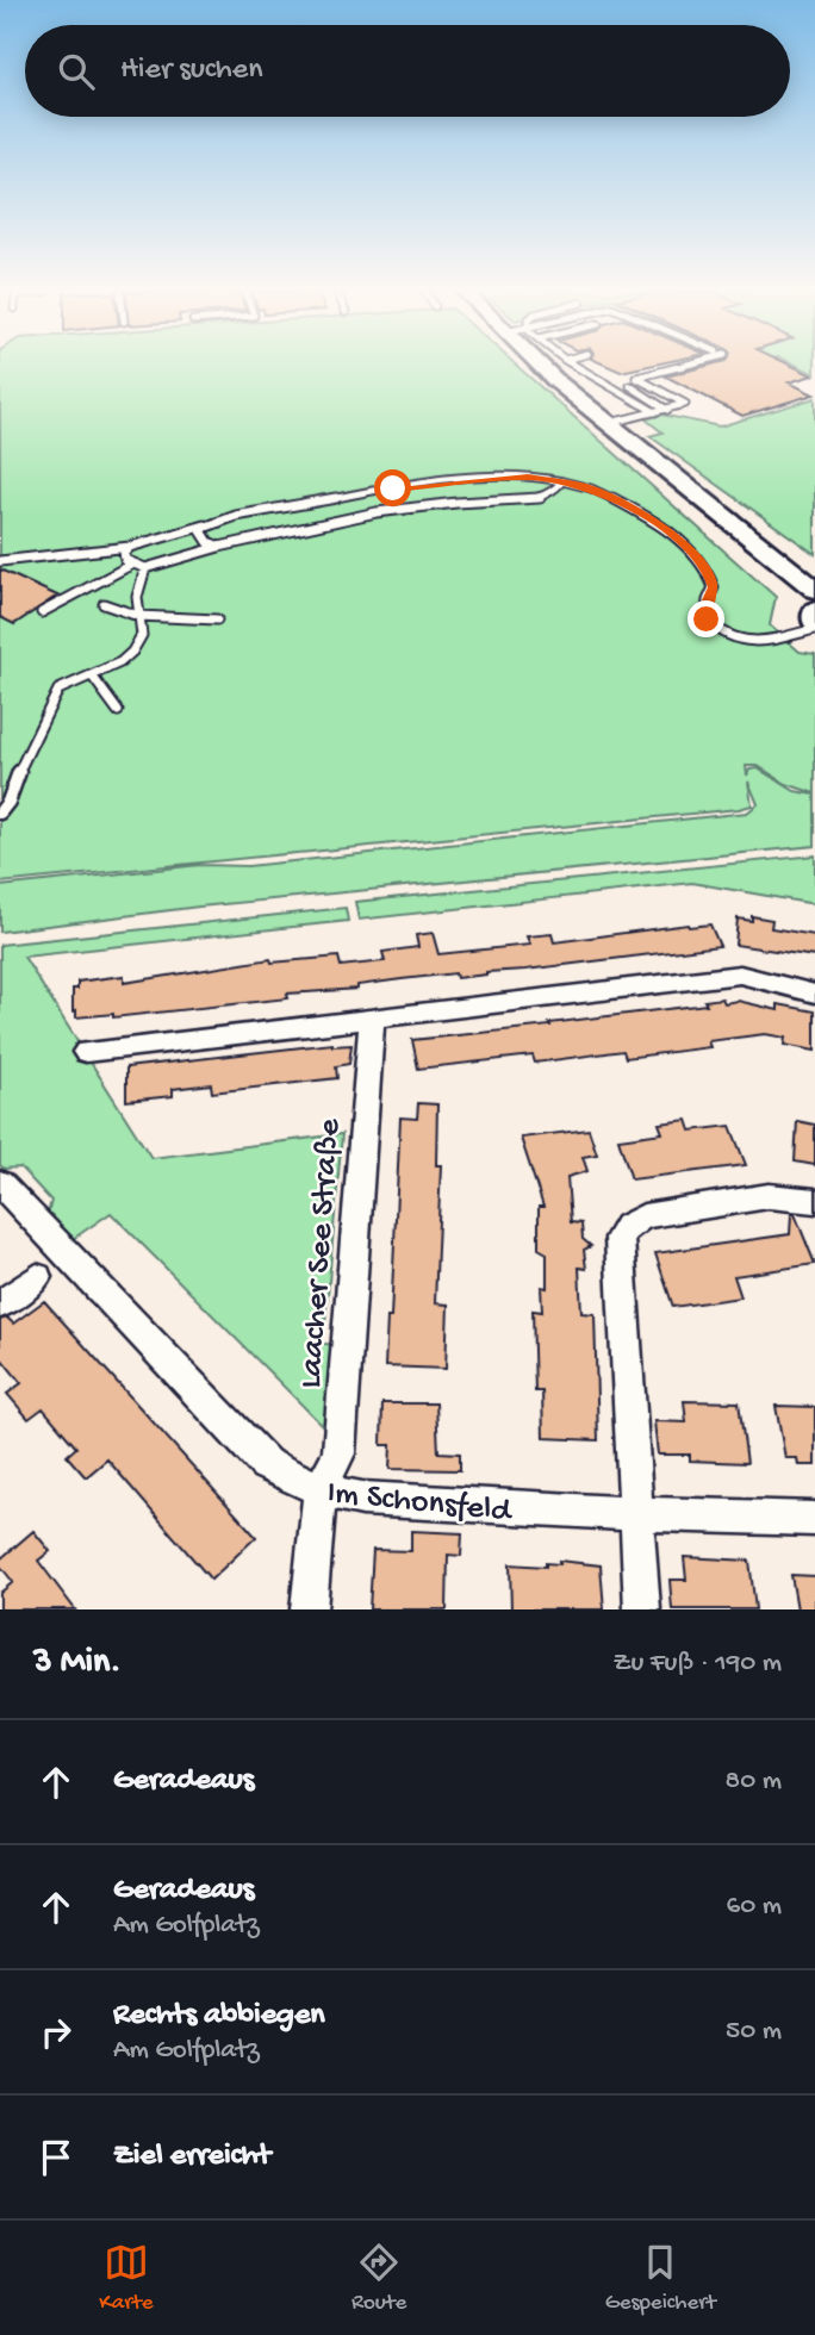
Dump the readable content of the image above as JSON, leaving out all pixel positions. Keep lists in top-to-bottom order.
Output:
{
  "streets": {
    "street": ["Laacher See Straße", "Im Schonsfeld"]
  },
  "crossings": [
    ["Laacher See Straße", "Im Schonsfeld"]
  ],
  "page": {
    "search": "Hier suchen",
    "heading": ["3 Min.", "Zu Fuß · 190 m"],
    "list": [
      ["Geradeaus", "80 m"],
      ["Geradeaus", "Am Golfplatz", "60 m"],
      ["Rechts abbiegen", "Am Golfplatz", "50 m"],
      "Ziel erreicht"
    ],
    "nav": ["Karte", "Route", "Gespeichert"]
  }
}
